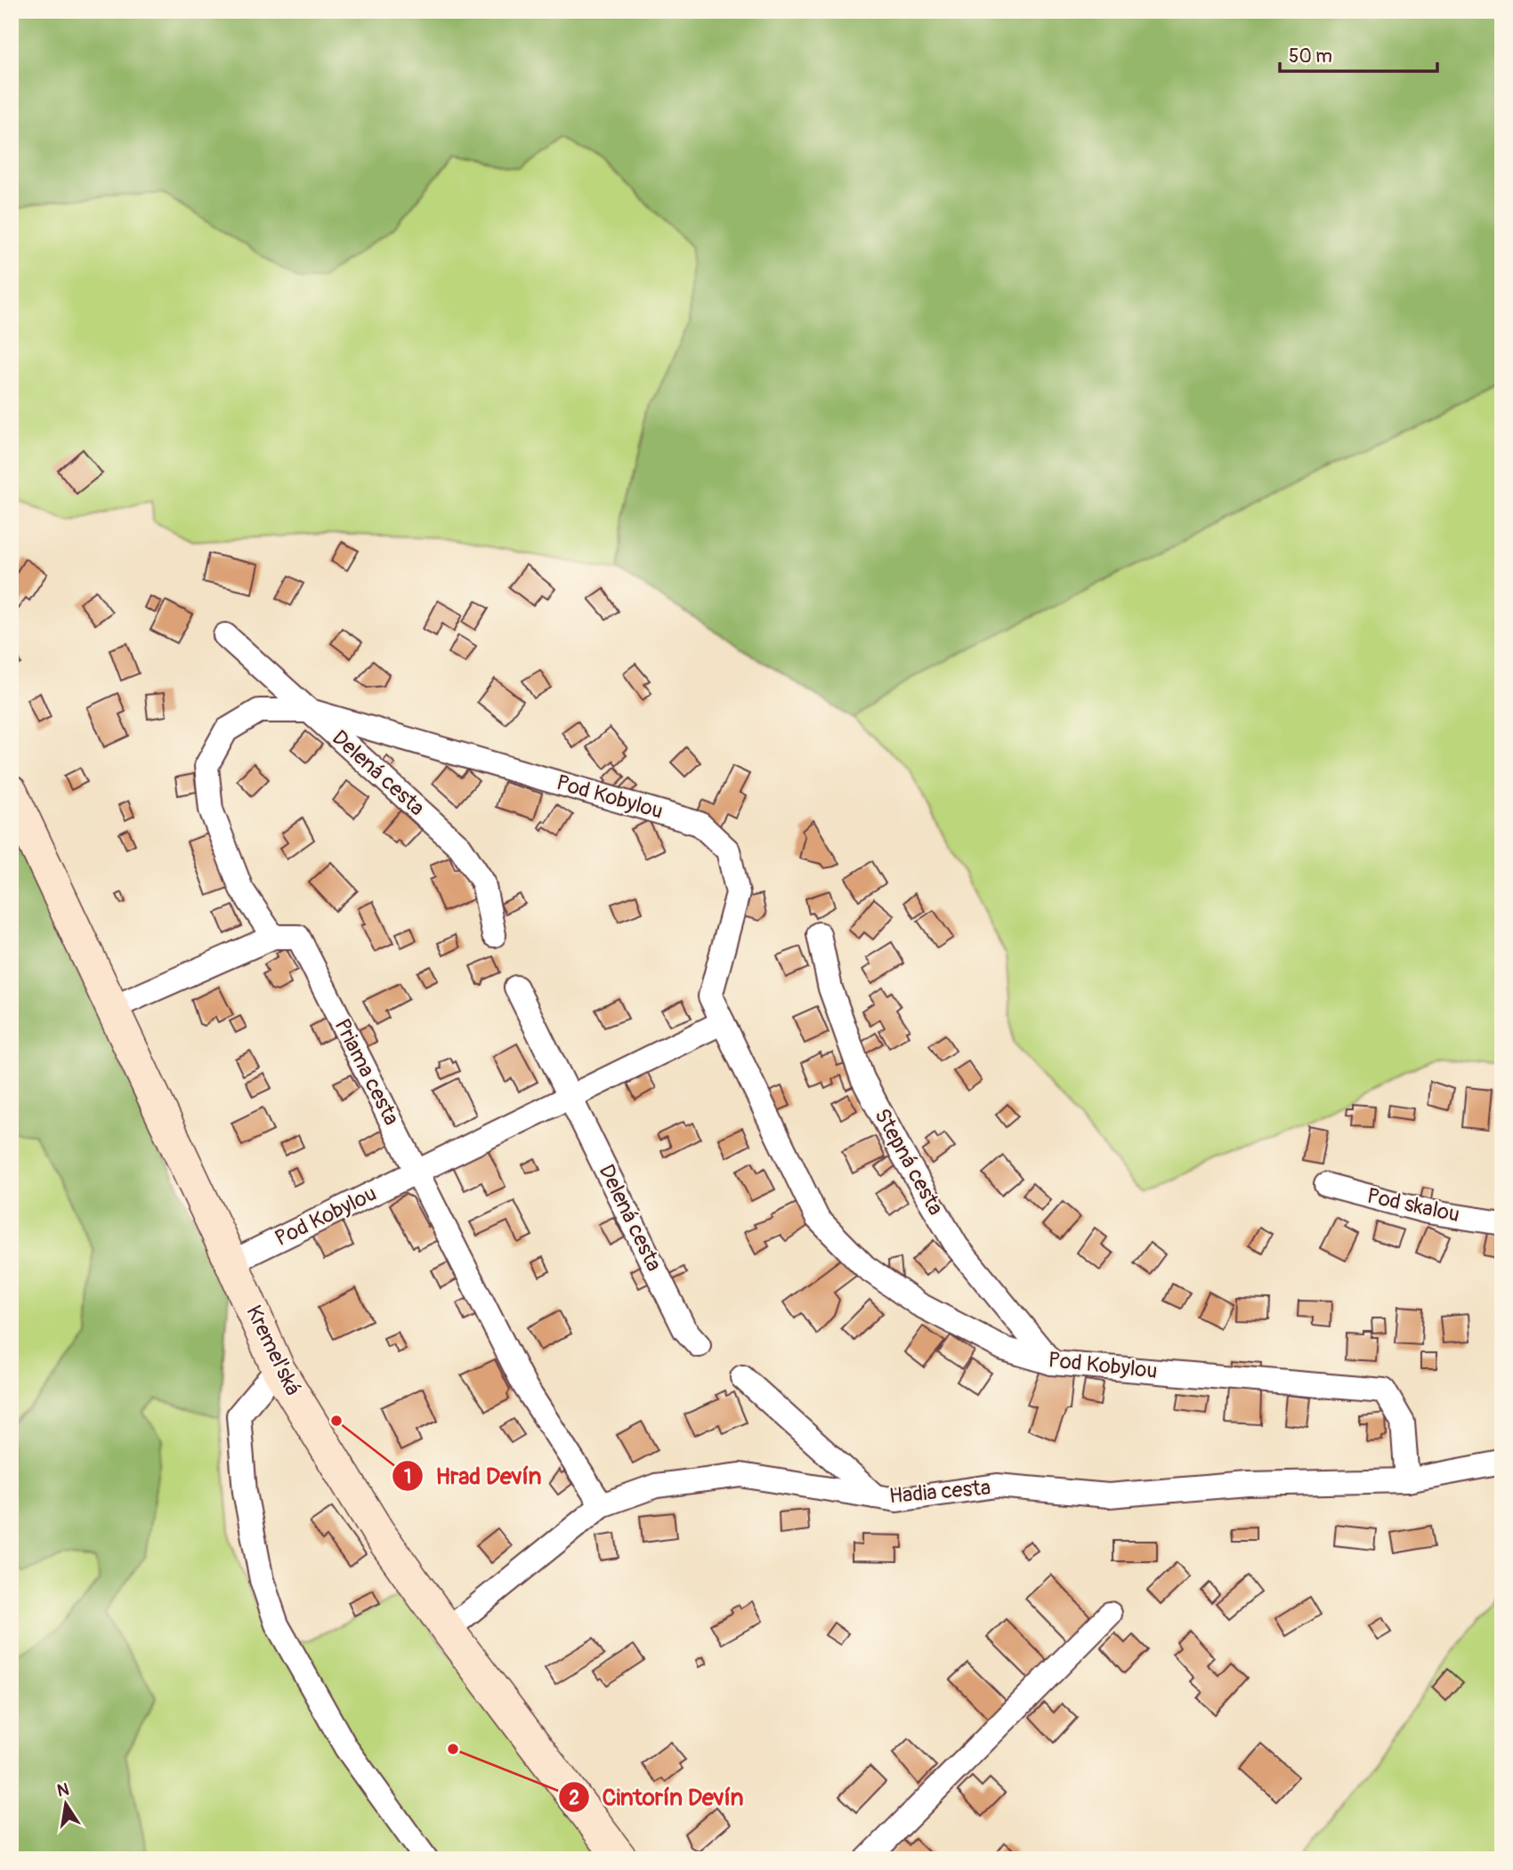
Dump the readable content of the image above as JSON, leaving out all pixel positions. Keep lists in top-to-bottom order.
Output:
{
  "streets": {
    "street": [
      "Delená cesta",
      "Pod Kobylou",
      "Priama cesta",
      "Stepná cesta",
      "Pod skalou",
      "Kremeľská",
      "Hadia cesta"
    ]
  },
  "crossings": [
    ["Delená cesta", "Pod Kobylou"],
    ["Pod Kobylou", "Priama cesta"],
    ["Pod Kobylou", "Stepná cesta"],
    ["Pod Kobylou", "Kremeľská"],
    ["Pod Kobylou", "Hadia cesta"],
    ["Priama cesta", "Hadia cesta"],
    ["Kremeľská", "Hadia cesta"]
  ],
  "places": ["Hrad Devín", "Cintorín Devín"],
  "scale_bar": "50 m",
  "north": "top"
}
